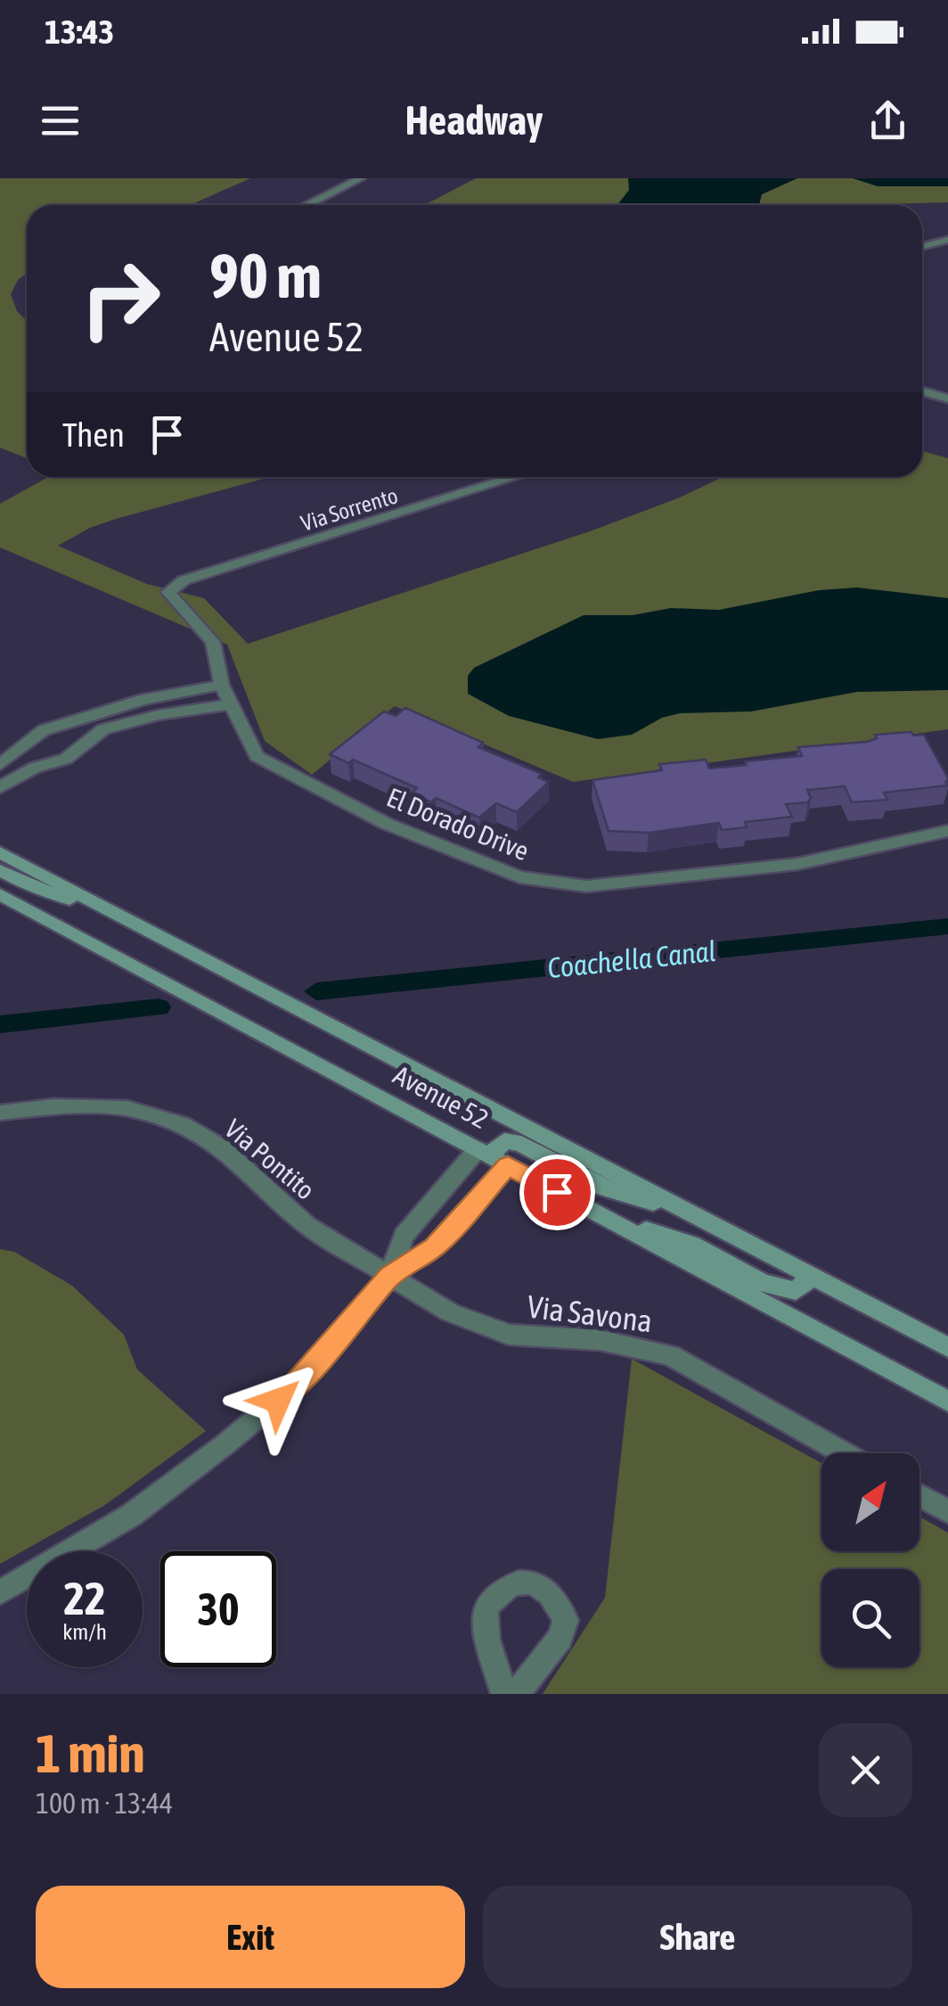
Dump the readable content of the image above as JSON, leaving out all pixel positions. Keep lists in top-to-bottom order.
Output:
{
  "streets": {
    "main road": ["Avenue 52"],
    "street": [
      "Via Sorrento",
      "El Dorado Drive",
      "Via Pontito",
      "Via Savona"
    ]
  },
  "crossings": [
    ["Via Sorrento", "El Dorado Drive"],
    ["Via Pontito", "Via Savona"]
  ],
  "water": ["Coachella Canal"],
  "north": "top right",
  "page": {
    "status": "13:43",
    "header": "Headway",
    "turn": ["90 m", "Avenue 52"],
    "then": "Then",
    "speed": "22 km/h",
    "limit": "30",
    "heading": ["1 min", "100 m · 13:44"],
    "buttons": ["Exit", "Share"]
  }
}
